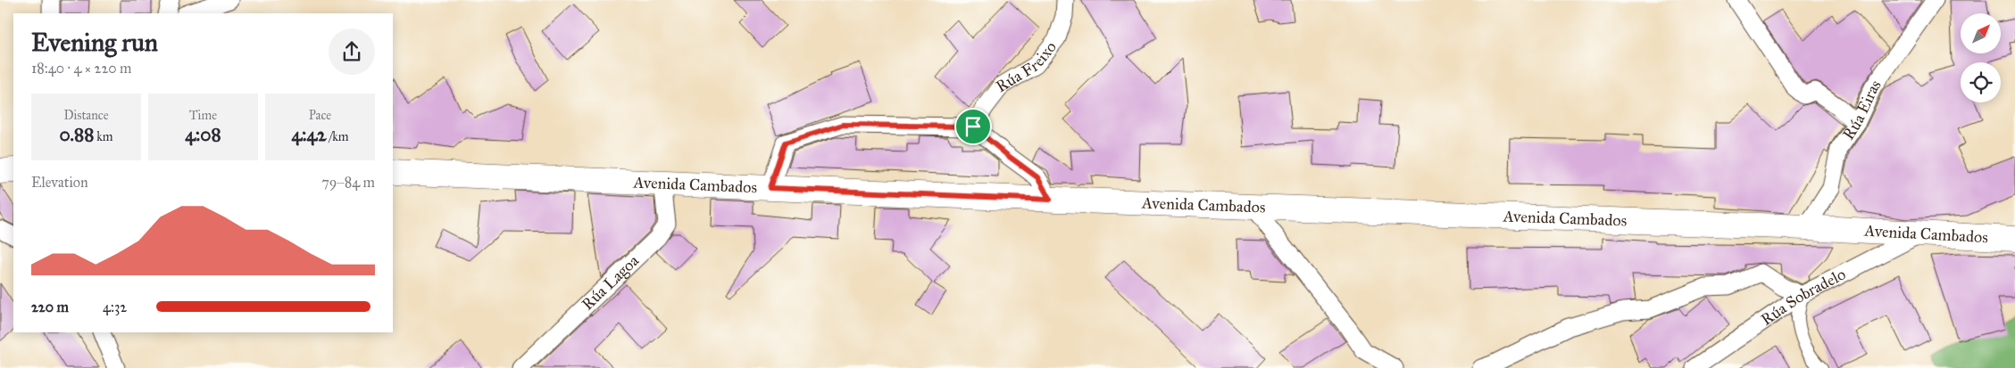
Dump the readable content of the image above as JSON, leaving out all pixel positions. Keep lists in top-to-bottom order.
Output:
{
  "streets": {
    "main road": ["Avenida Cambados"],
    "street": [
      "Rúa Freixo",
      "Rúa Eiras",
      "Rúa Lagoa",
      "Rúa Sobradelo"
    ]
  },
  "crossings": [
    ["Rúa Eiras", "Avenida Cambados"],
    ["Avenida Cambados", "Rúa Lagoa"],
    ["Avenida Cambados", "Rúa Sobradelo"]
  ],
  "north": "top right",
  "page": {
    "heading": ["Evening run", "18:40 · 4 × 220 m"],
    "stats": [
      ["Distance", "0.88 km"],
      ["Time", "4:08"],
      ["Pace", "4:42 /km"]
    ],
    "chart": ["Elevation", "79–84 m"],
    "list": [
      {
        "name": "220 m",
        "note": "4:32"
      }
    ]
  }
}
